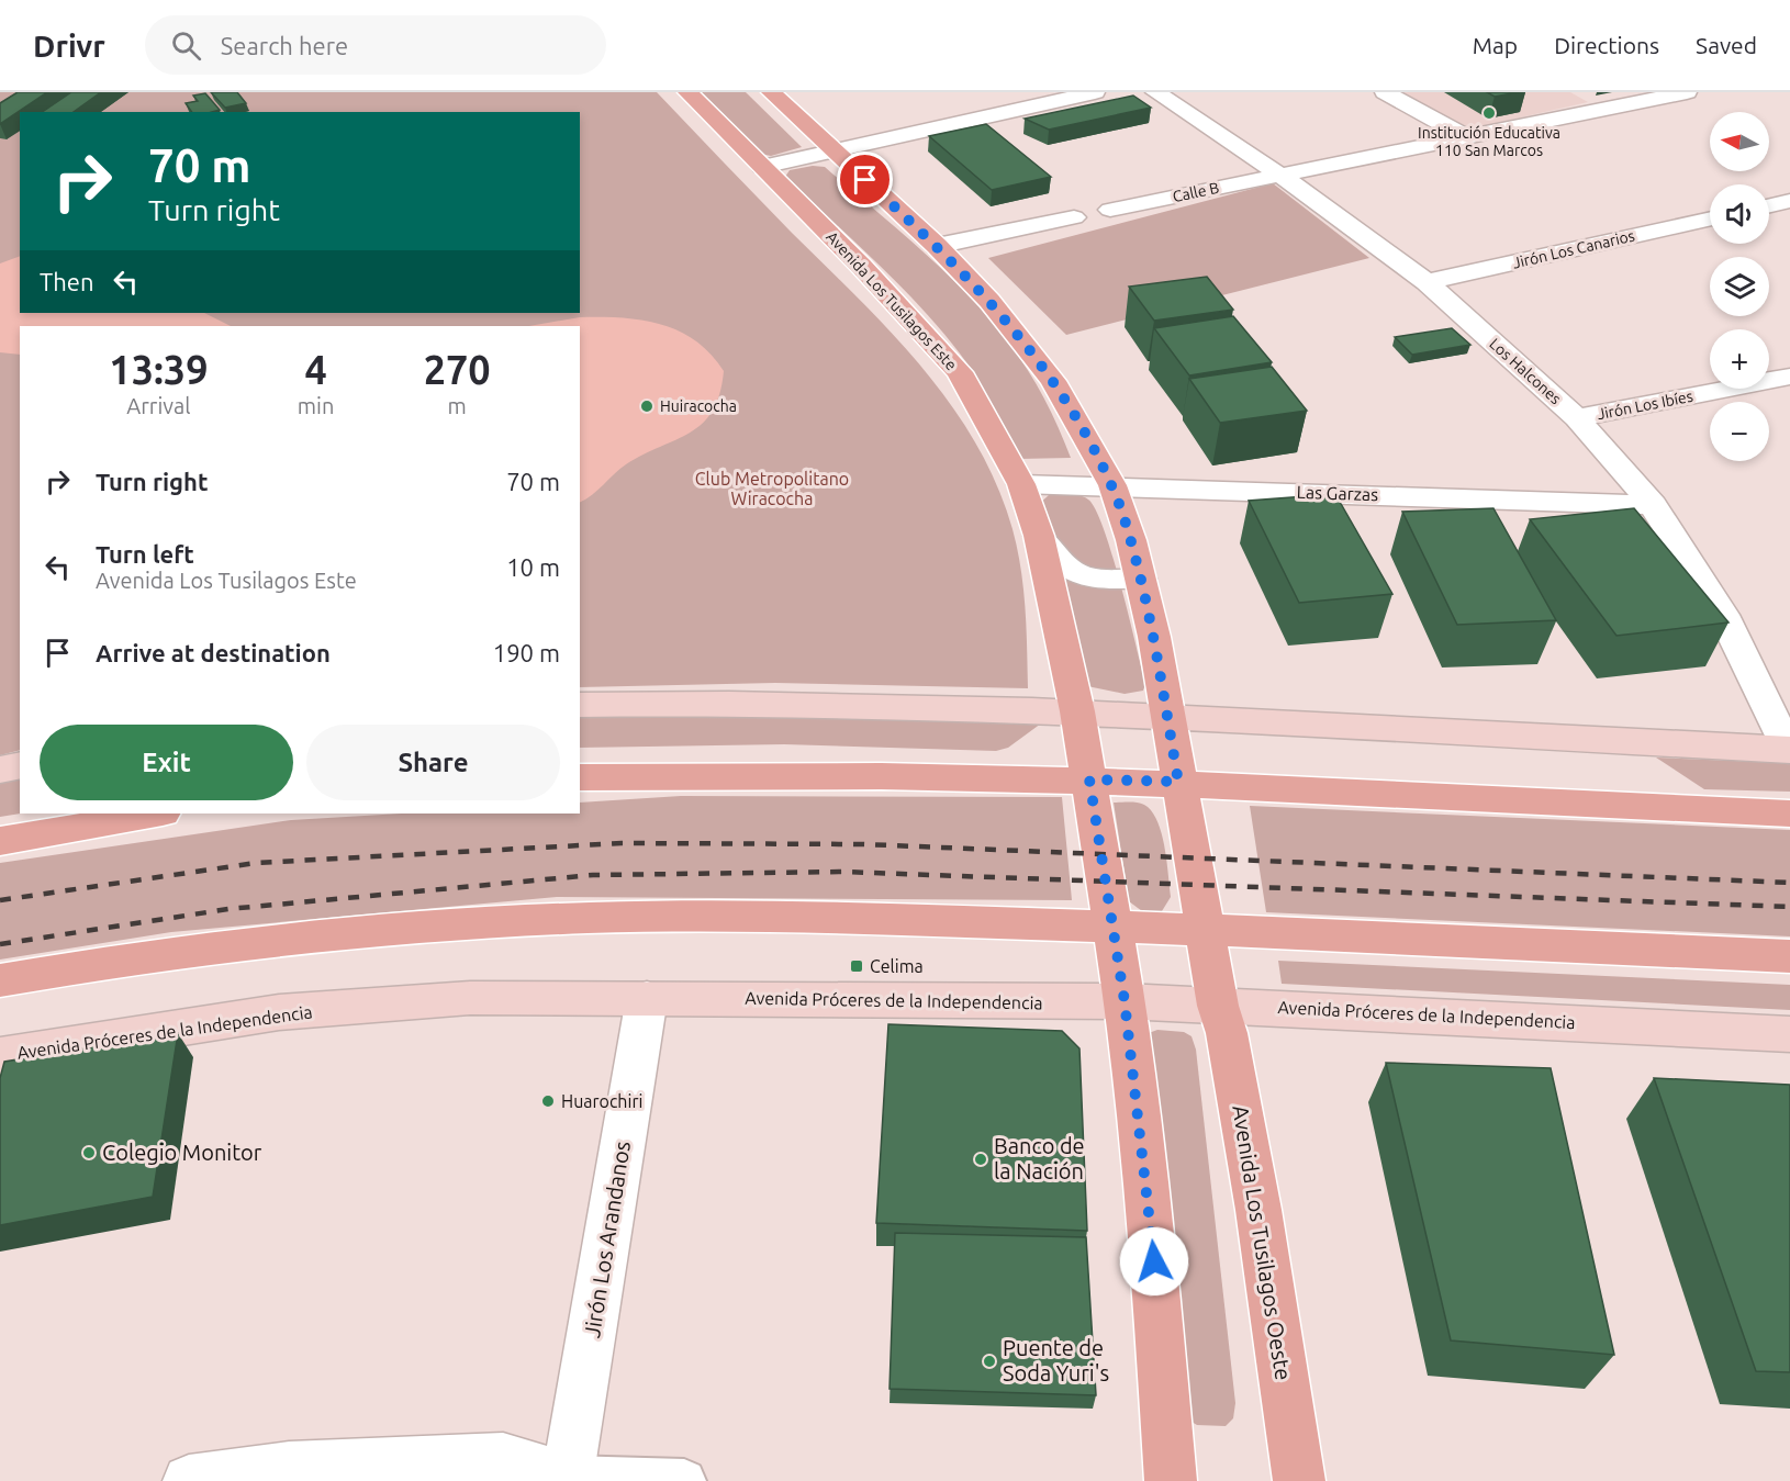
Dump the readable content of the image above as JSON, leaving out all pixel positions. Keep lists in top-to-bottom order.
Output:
{
  "streets": {
    "main road": ["Avenida Los Tusilagos Este", "Avenida Próceres de la Independencia", "Avenida Los Tusilagos Oeste"],
    "street": [
      "Calle B",
      "Jirón Los Canarios",
      "Los Halcones",
      "Jirón Los Ibíes",
      "Las Garzas",
      "Jirón Los Arandanos"
    ]
  },
  "crossings": [
    ["Calle B", "Los Halcones"],
    ["Jirón Los Canarios", "Los Halcones"],
    ["Avenida Los Tusilagos Este", "Las Garzas"],
    ["Los Halcones", "Jirón Los Ibíes"],
    ["Los Halcones", "Las Garzas"],
    ["Avenida Próceres de la Independencia", "Jirón Los Arandanos"],
    ["Avenida Próceres de la Independencia", "Avenida Los Tusilagos Oeste"]
  ],
  "parks": ["Club Metropolitano Wiracocha"],
  "places": {
    "other": [
      "Institución Educativa 110 San Marcos",
      "Huiracocha",
      "Huarochiri",
      "Colegio Monitor",
      "Banco de la Nación",
      "Puente de Soda Yuri's"
    ],
    "transit": ["Celima"]
  },
  "north": "left",
  "page": {
    "header": "Drivr",
    "search": "Search here",
    "nav": ["Map", "Directions", "Saved"],
    "map_buttons": ["+", "−"],
    "turn": ["70 m", "Turn right"],
    "then": "Then",
    "eta": [
      "13:39",
      "Arrival",
      "4",
      "min",
      "270",
      "m"
    ],
    "list": [
      {
        "name": "Turn right",
        "value": "70 m"
      },
      {
        "name": "Turn left",
        "note": "Avenida Los Tusilagos Este",
        "value": "10 m"
      },
      {
        "name": "Arrive at destination",
        "value": "190 m"
      }
    ],
    "buttons": ["Exit", "Share"]
  }
}
